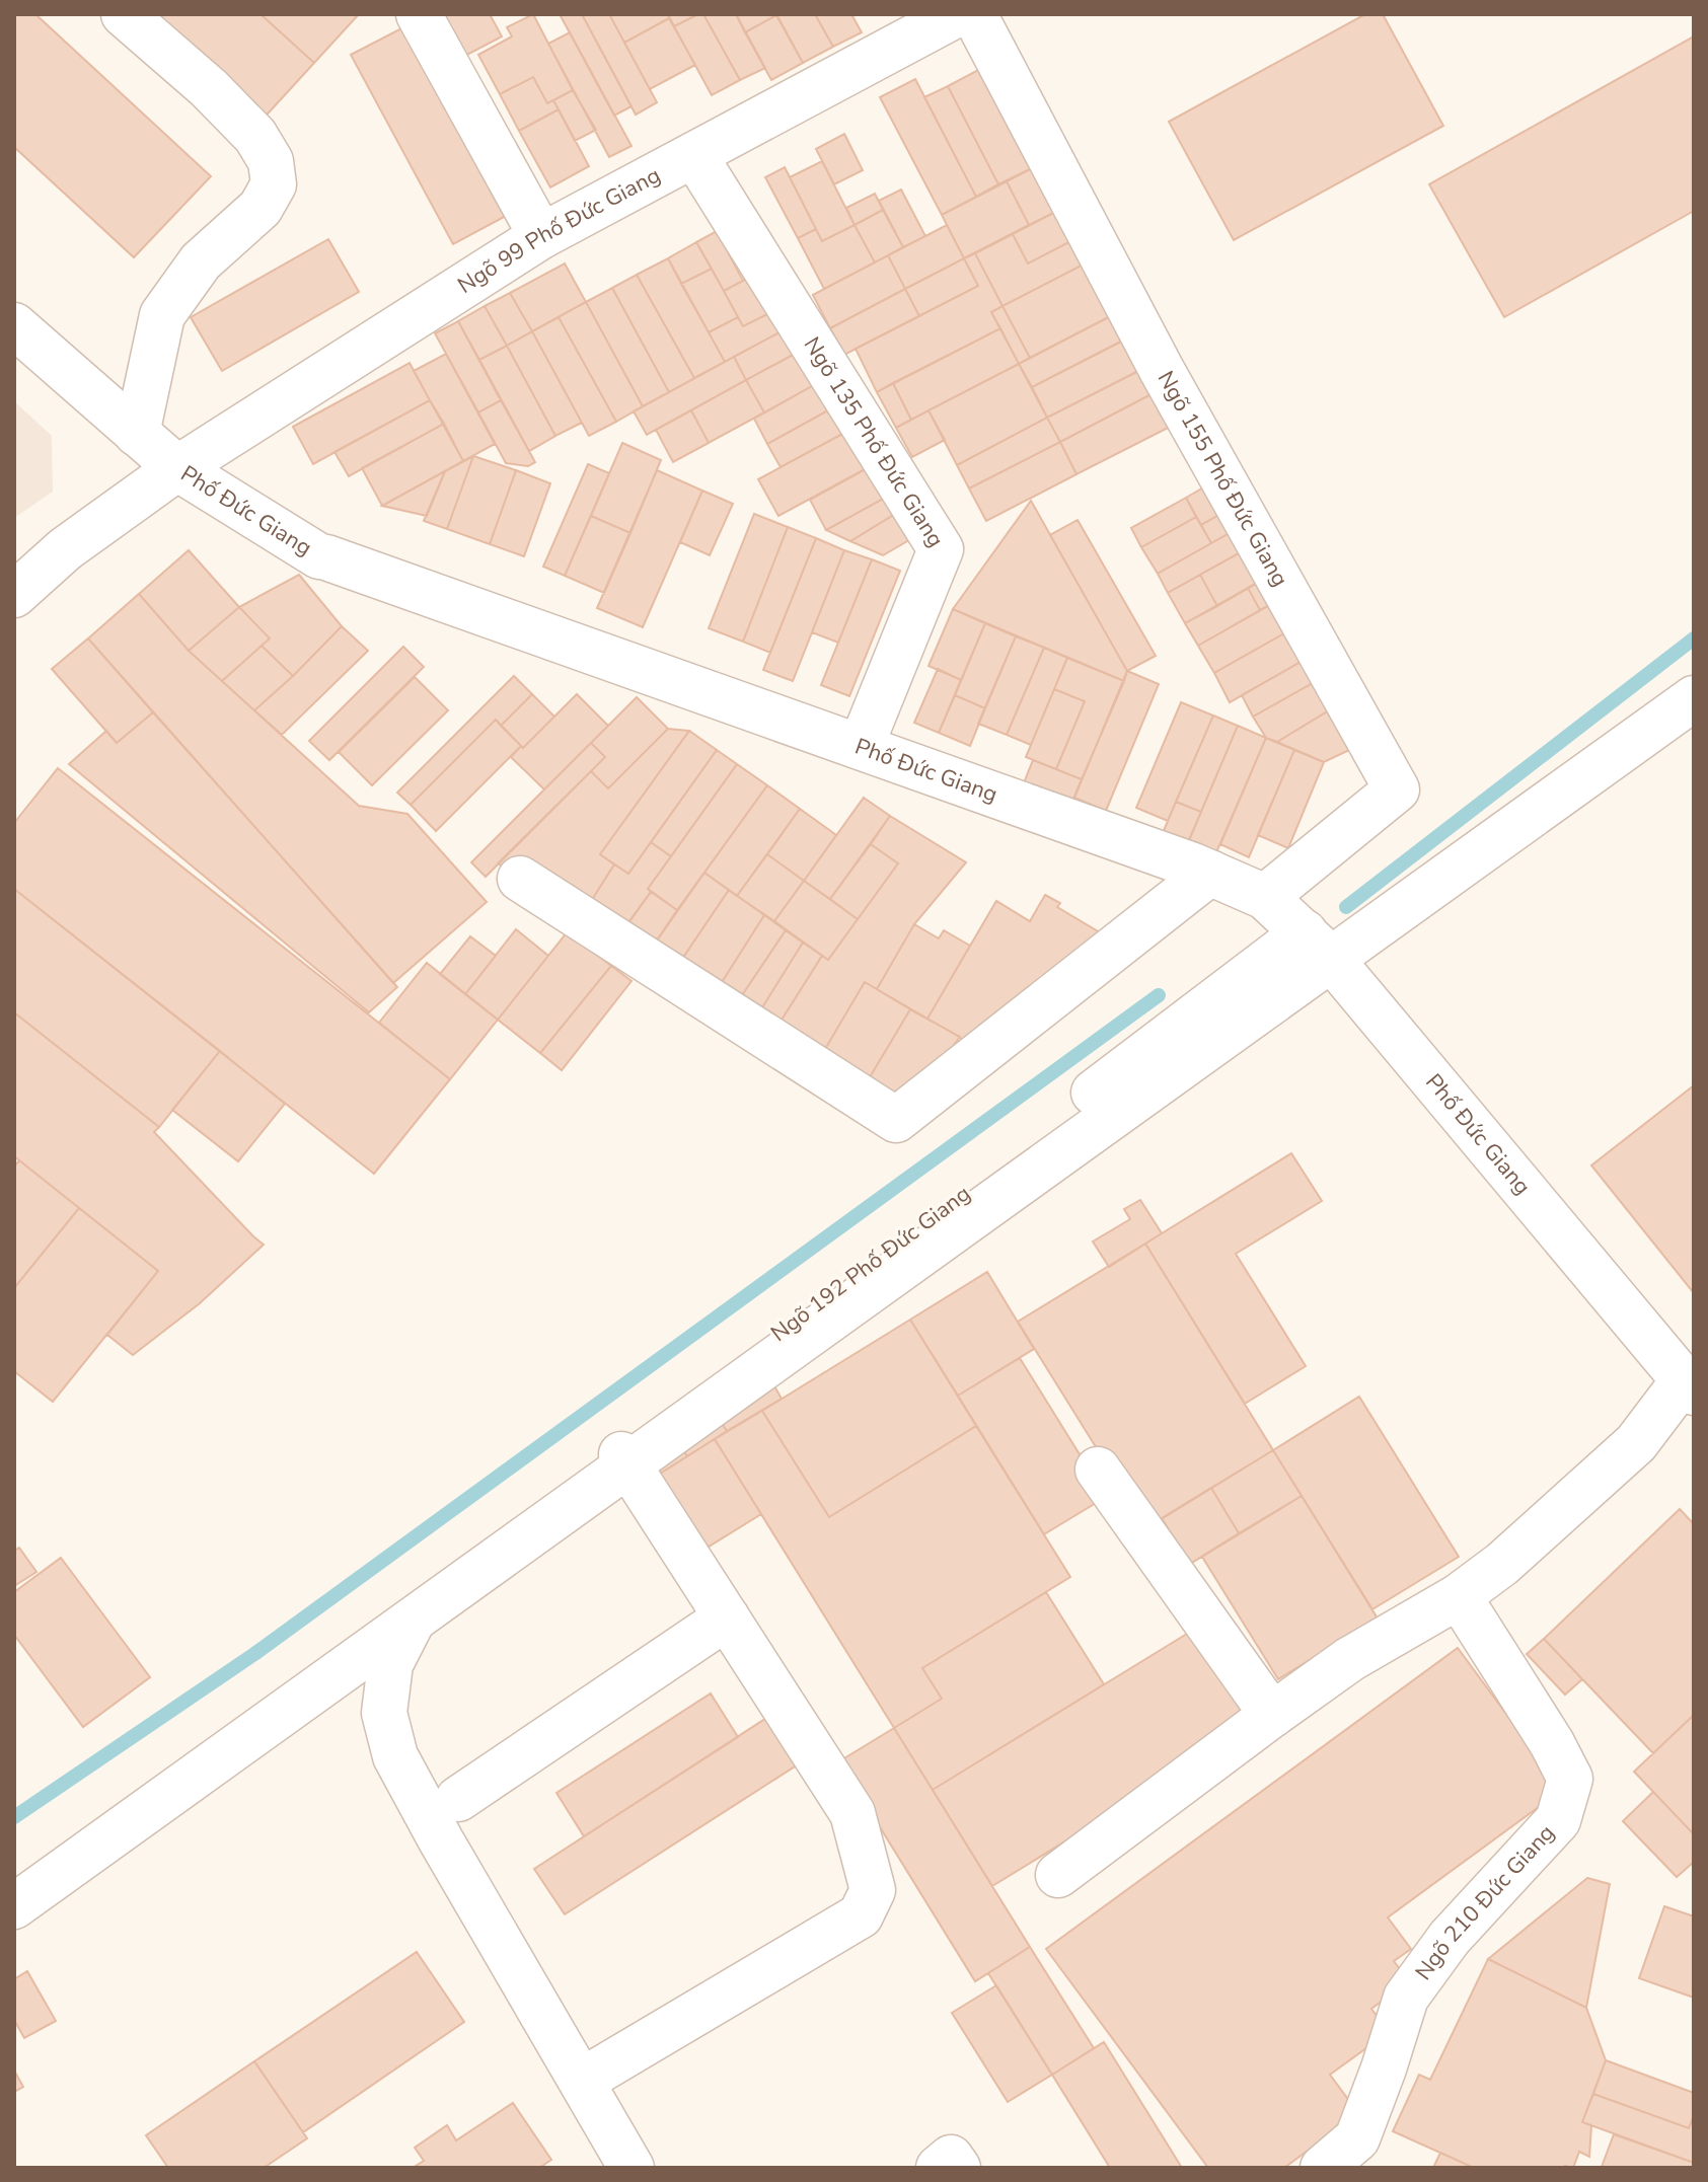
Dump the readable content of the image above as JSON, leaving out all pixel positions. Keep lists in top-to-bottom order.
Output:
{
  "streets": {
    "street": [
      "Ngõ 99 Phố Đức Giang",
      "Ngõ 135 Phố Đức Giang",
      "Ngõ 155 Phố Đức Giang",
      "Phố Đức Giang",
      "Ngõ 210 Đức Giang"
    ]
  },
  "crossings": [
    ["Ngõ 99 Phố Đức Giang", "Ngõ 135 Phố Đức Giang"],
    ["Ngõ 99 Phố Đức Giang", "Phố Đức Giang"],
    ["Ngõ 135 Phố Đức Giang", "Phố Đức Giang"],
    ["Ngõ 155 Phố Đức Giang", "Phố Đức Giang"]
  ]
}
